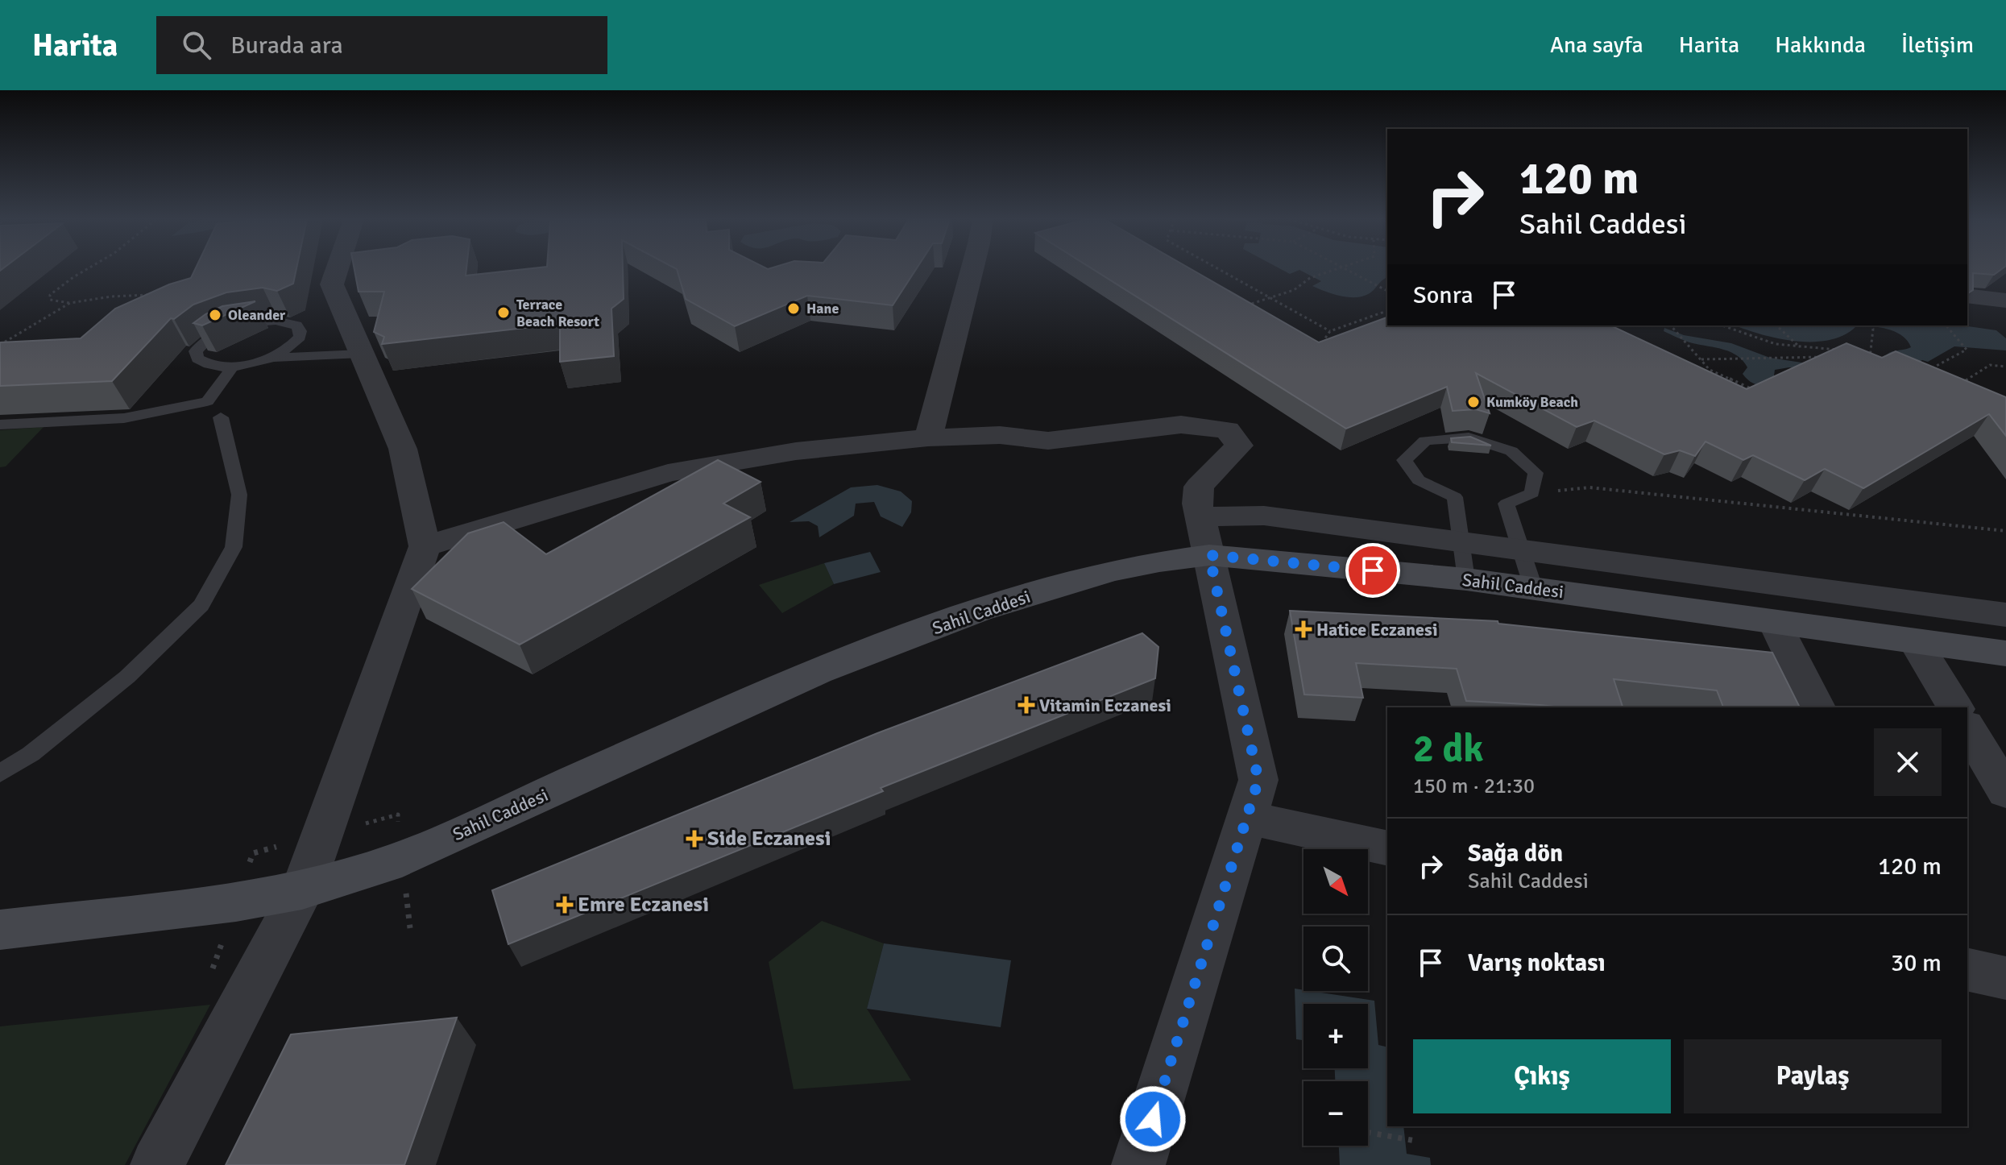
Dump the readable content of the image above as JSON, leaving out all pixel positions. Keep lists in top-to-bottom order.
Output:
{
  "streets": {
    "main road": ["Sahil Caddesi"]
  },
  "places": {
    "other": [
      "Hane",
      "Terrace Beach Resort",
      "Oleander",
      "Kumköy Beach"
    ],
    "health": [
      "Hatice Eczanesi",
      "Vitamin Eczanesi",
      "Side Eczanesi",
      "Emre Eczanesi"
    ]
  },
  "north": "bottom right",
  "page": {
    "header": "Harita",
    "search": "Burada ara",
    "nav": [
      "Ana sayfa",
      "Harita",
      "Hakkında",
      "İletişim"
    ],
    "turn": ["120 m", "Sahil Caddesi"],
    "then": "Sonra",
    "heading": ["2 dk", "150 m · 21:30"],
    "list": [
      {
        "name": "Sağa dön",
        "note": "Sahil Caddesi",
        "value": "120 m"
      },
      {
        "name": "Varış noktası",
        "value": "30 m"
      }
    ],
    "map_buttons": ["+", "−"],
    "buttons": ["Çıkış", "Paylaş"]
  }
}
